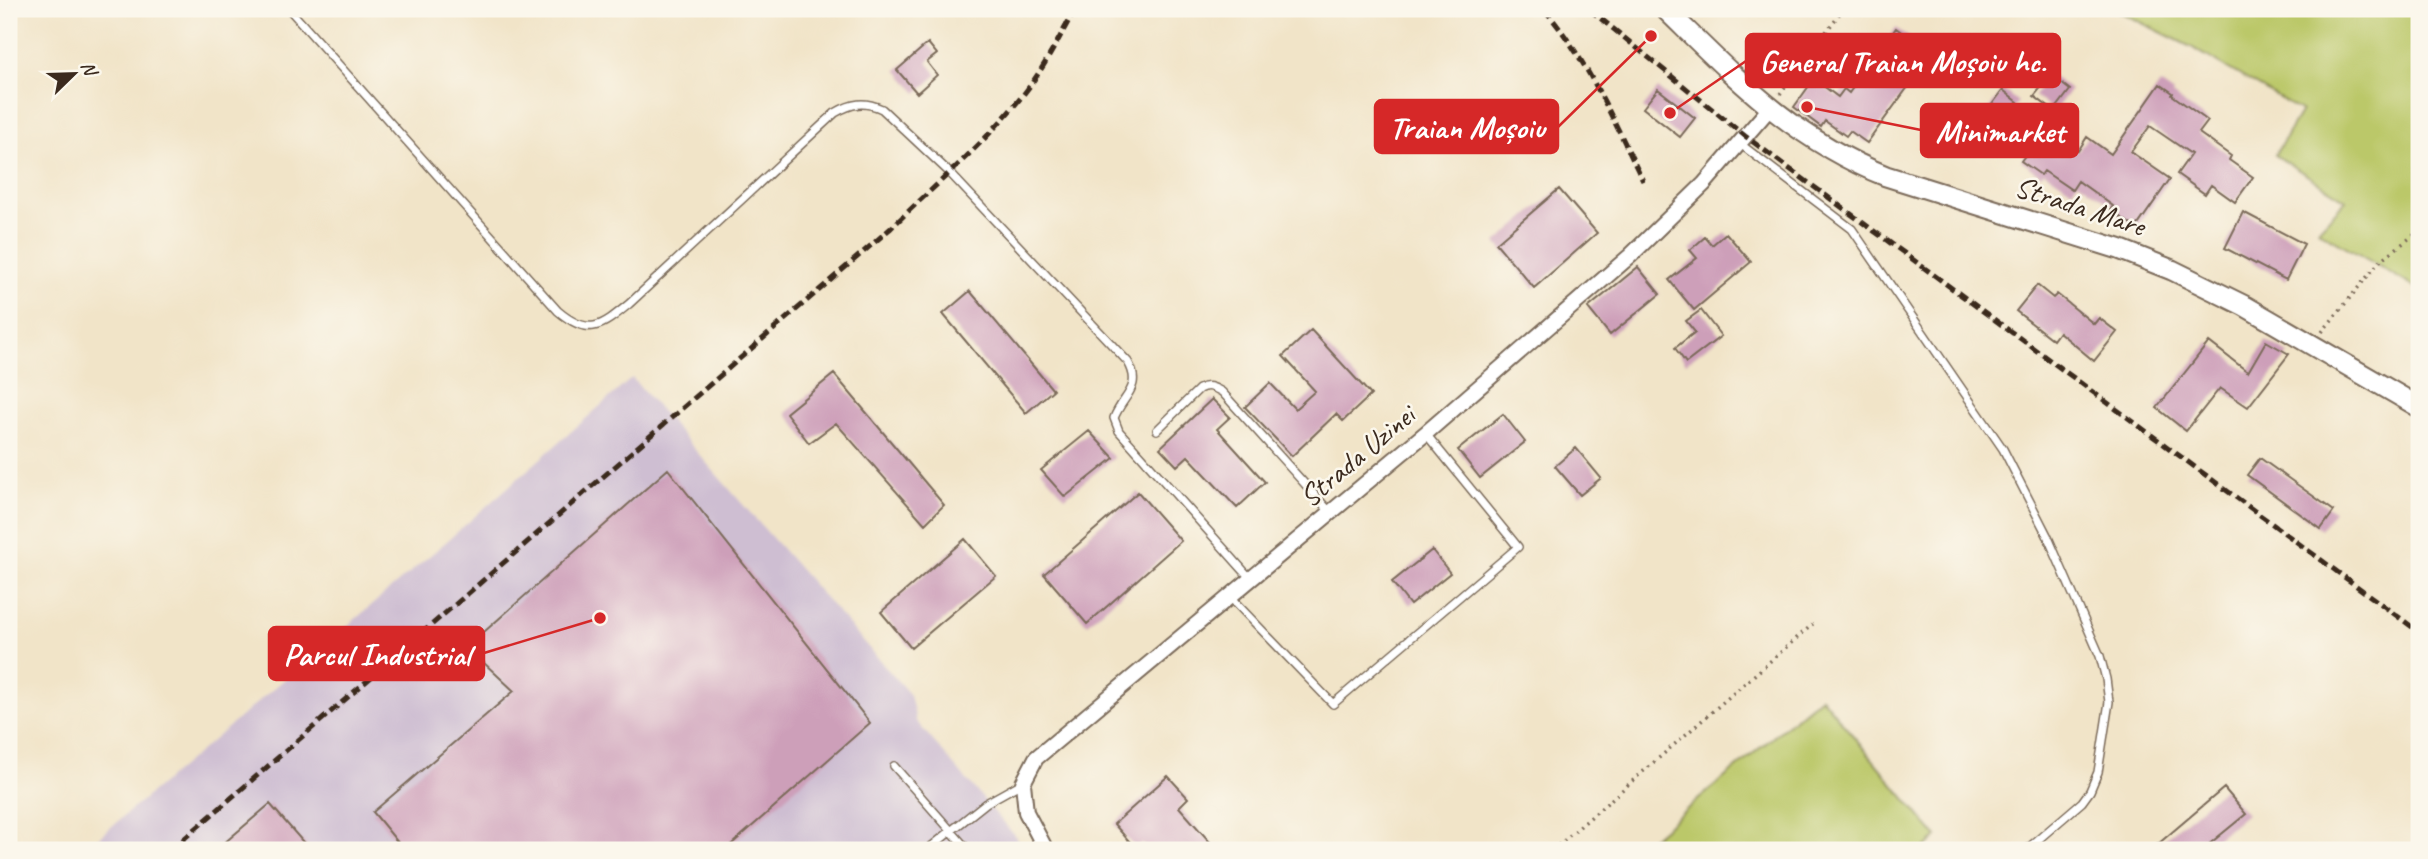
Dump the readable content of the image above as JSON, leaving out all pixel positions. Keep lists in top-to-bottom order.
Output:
{
  "streets": {
    "main road": ["Strada Mare"],
    "street": ["Strada Uzinei"]
  },
  "crossings": [
    ["Strada Mare", "Strada Uzinei"]
  ],
  "places": [
    "Traian Moșoiu",
    "Minimarket",
    "General Traian Moșoiu hc.",
    "Parcul Industrial"
  ],
  "north": "top right"
}
